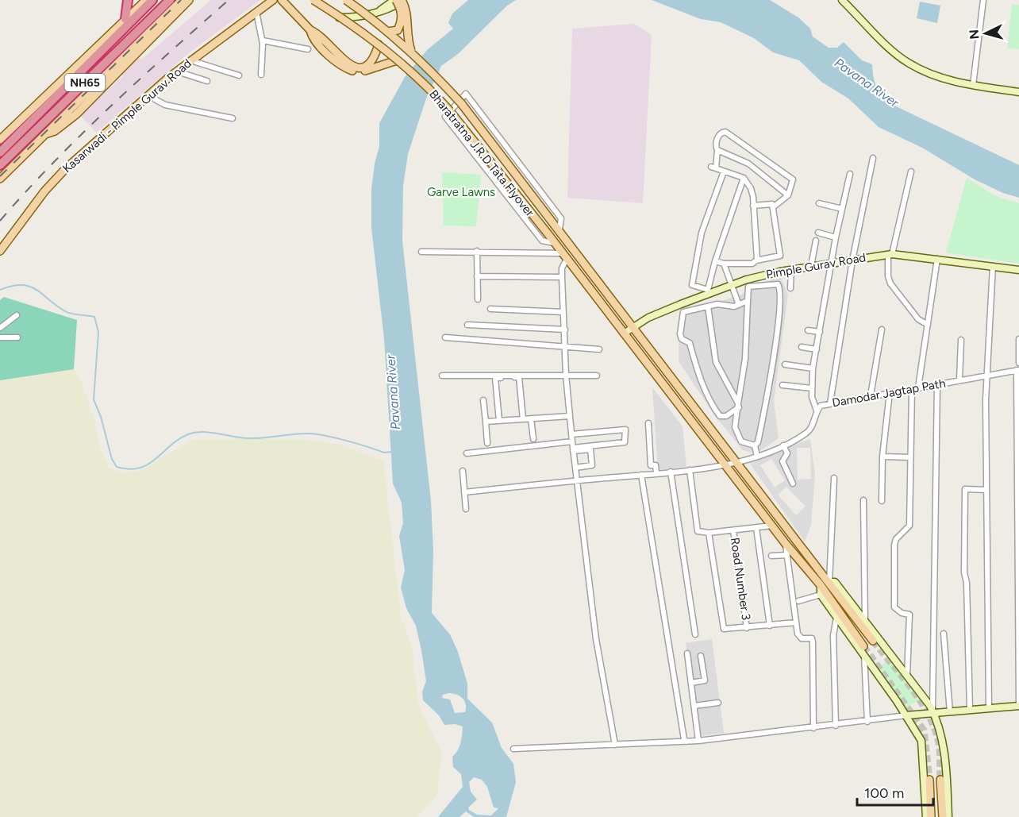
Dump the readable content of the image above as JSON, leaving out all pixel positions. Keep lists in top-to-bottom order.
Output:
{
  "streets": {
    "highway": ["NH65"],
    "main road": ["Kasarwadi - Pimple Gurav Road", "Bharatratna J.R.D Tata Flyover"],
    "street": ["Pimple Gurav Road", "Damodar Jagtap Path", "Road Number 3"]
  },
  "crossings": [
    ["Bharatratna J.R.D Tata Flyover", "Pimple Gurav Road"],
    ["Bharatratna J.R.D Tata Flyover", "Damodar Jagtap Path"]
  ],
  "water": ["Pavana River"],
  "parks": ["Garve Lawns"],
  "scale_bar": "100 m",
  "north": "left"
}
